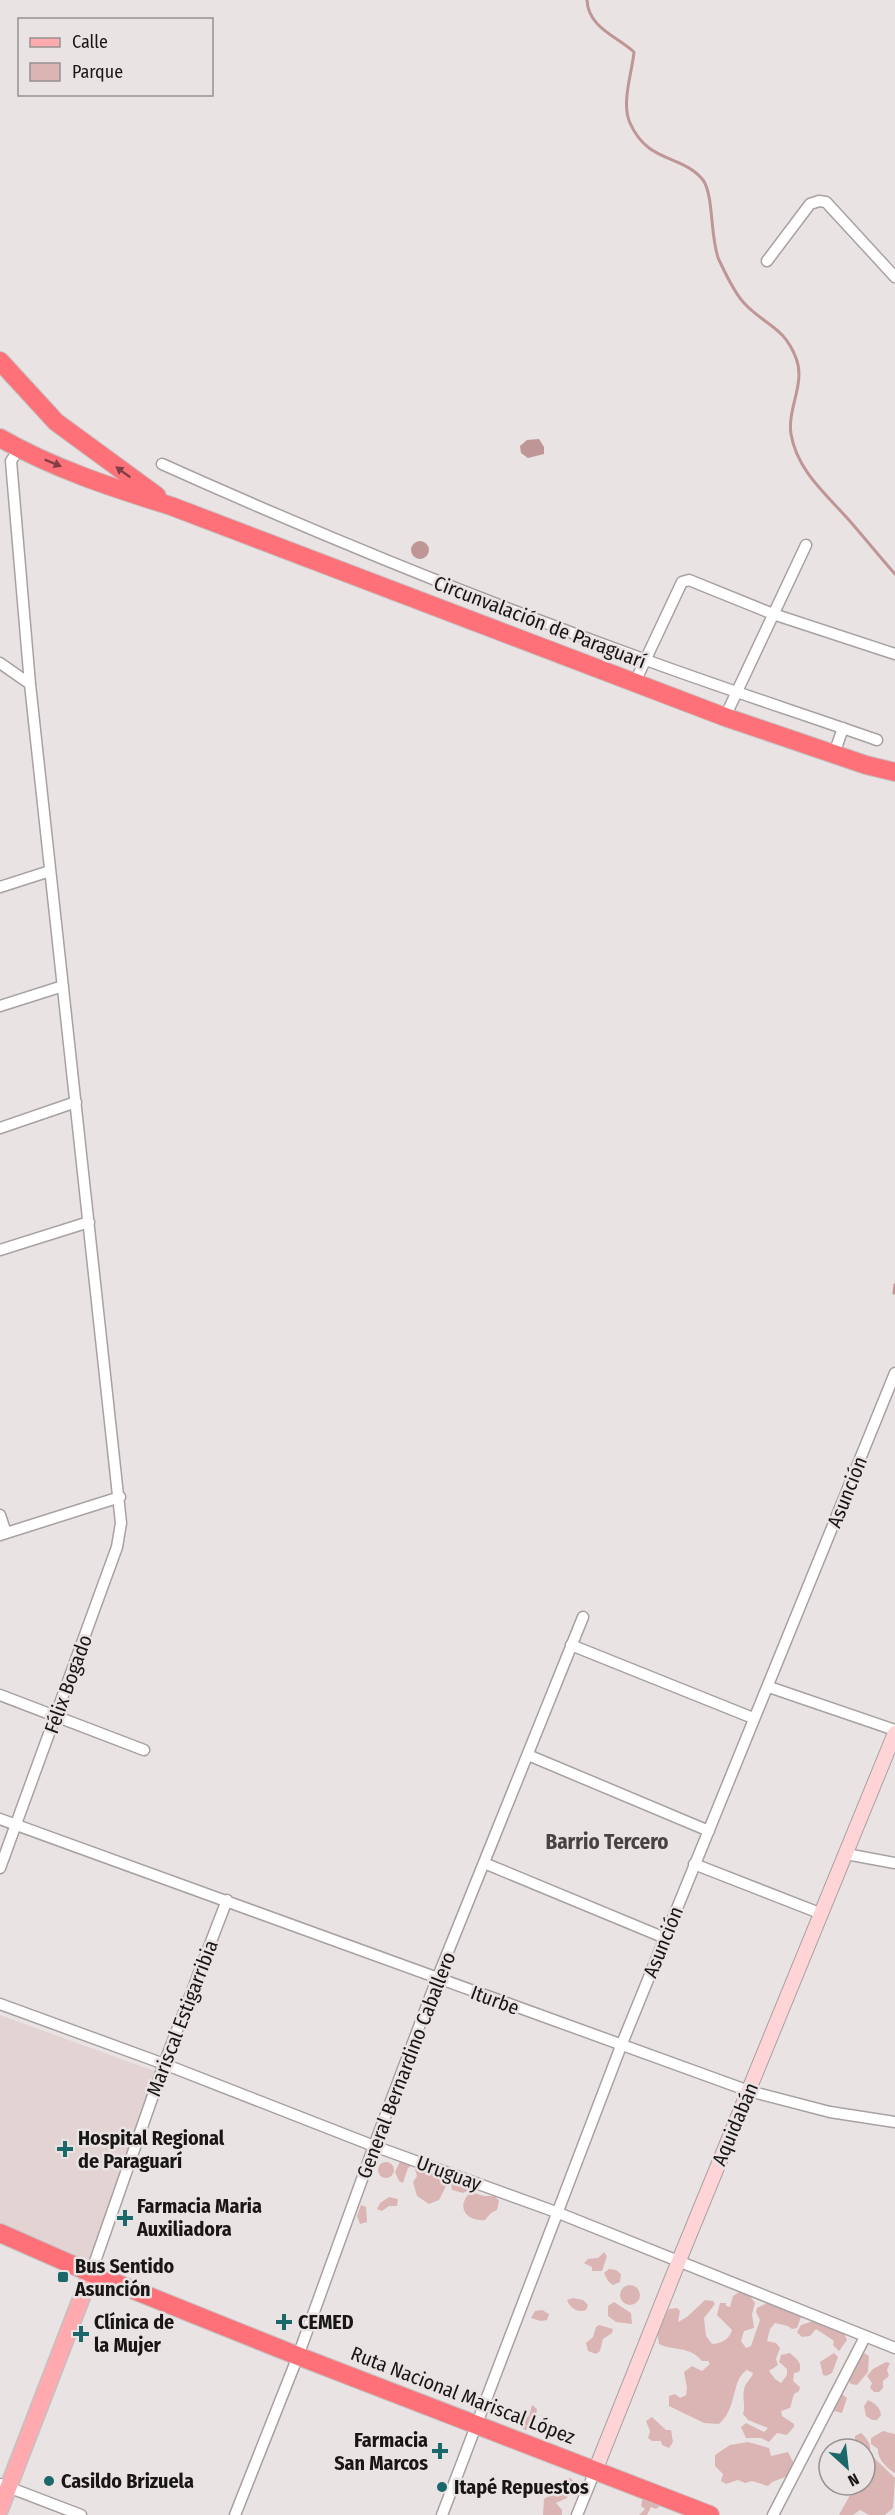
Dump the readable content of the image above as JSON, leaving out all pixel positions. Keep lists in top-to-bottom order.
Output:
{
  "streets": {
    "highway": ["Circunvalación de Paraguarí", "Ruta Nacional Mariscal López"],
    "main road": ["Mariscal Estigarribia"],
    "street": [
      "Asunción",
      "Félix Bogado",
      "Iturbe",
      "General Bernardino Caballero",
      "Aquidabán",
      "Uruguay"
    ]
  },
  "crossings": [
    ["Circunvalación de Paraguarí", "Félix Bogado"],
    ["Asunción", "Iturbe"],
    ["Asunción", "Uruguay"],
    ["Asunción", "Ruta Nacional Mariscal López"],
    ["Félix Bogado", "Iturbe"],
    ["Iturbe", "Mariscal Estigarribia"],
    ["Iturbe", "General Bernardino Caballero"],
    ["Iturbe", "Aquidabán"],
    ["Mariscal Estigarribia", "Uruguay"],
    ["Mariscal Estigarribia", "Ruta Nacional Mariscal López"],
    ["General Bernardino Caballero", "Uruguay"],
    ["General Bernardino Caballero", "Ruta Nacional Mariscal López"],
    ["Aquidabán", "Uruguay"],
    ["Aquidabán", "Ruta Nacional Mariscal López"]
  ],
  "districts": ["Barrio Tercero"],
  "places": {
    "health": [
      "Hospital Regional de Paraguarí",
      "Farmacia Maria Auxiliadora",
      "CEMED",
      "Clínica de la Mujer",
      "Farmacia San Marcos"
    ],
    "transit": ["Bus Sentido Asunción"],
    "other": ["Casildo Brizuela", "Itapé Repuestos"]
  },
  "legend": ["Calle", "Parque"],
  "north": "bottom right"
}
